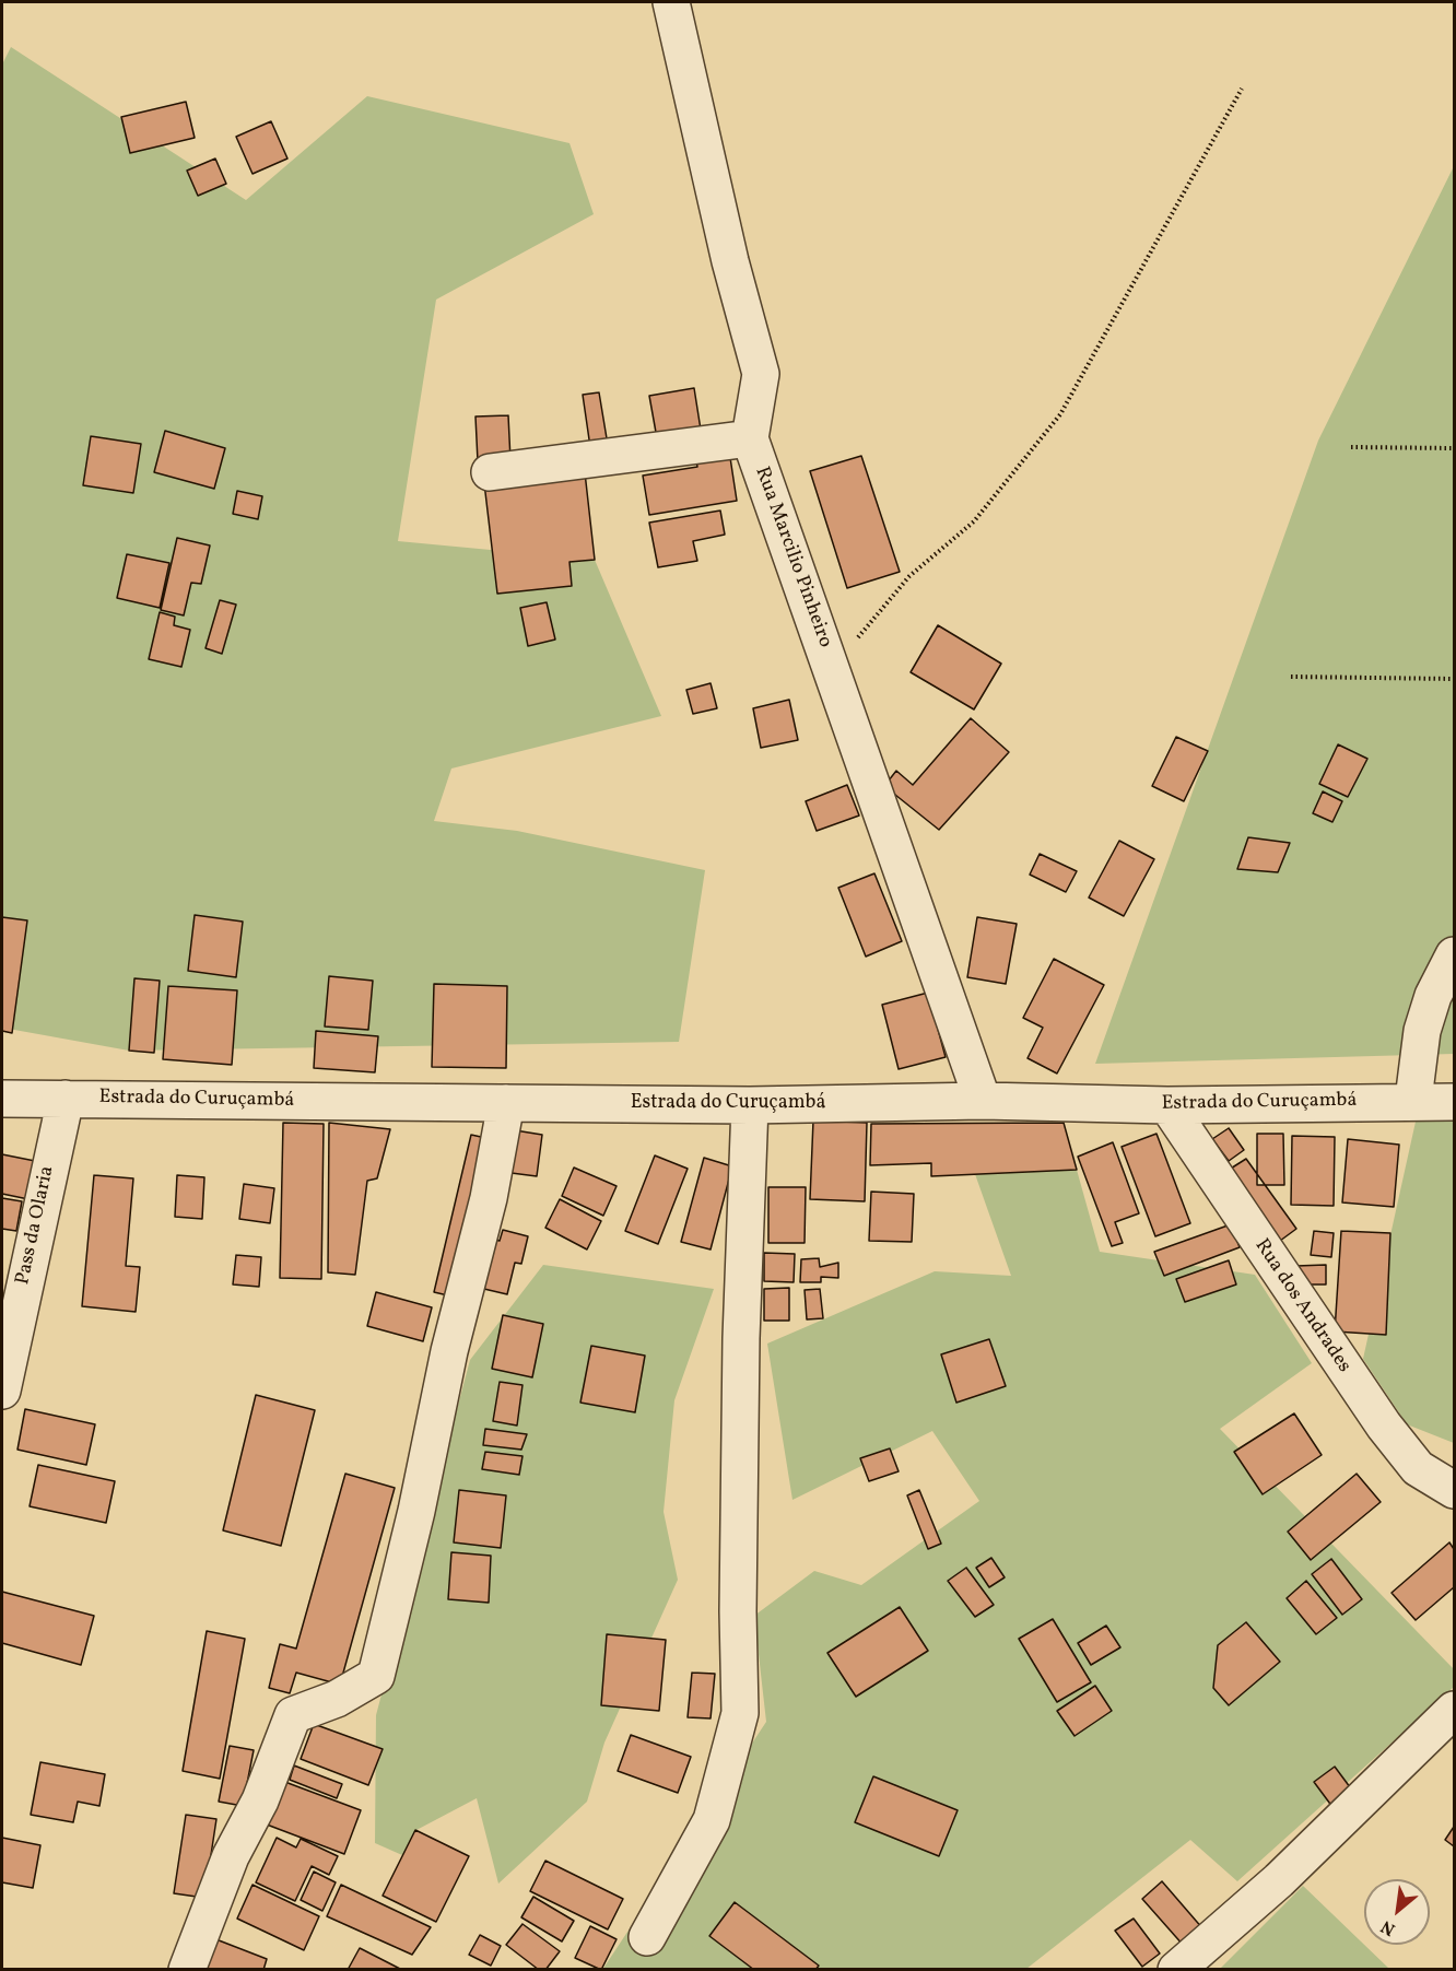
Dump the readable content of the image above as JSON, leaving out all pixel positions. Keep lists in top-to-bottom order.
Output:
{
  "streets": {
    "street": [
      "Rua Marcilio Pinheiro",
      "Estrada do Curuçambá",
      "Pass da Olaria",
      "Rua dos Andrades"
    ]
  },
  "crossings": [
    ["Rua Marcilio Pinheiro", "Estrada do Curuçambá"],
    ["Estrada do Curuçambá", "Pass da Olaria"],
    ["Estrada do Curuçambá", "Rua dos Andrades"]
  ],
  "north": "bottom left"
}
